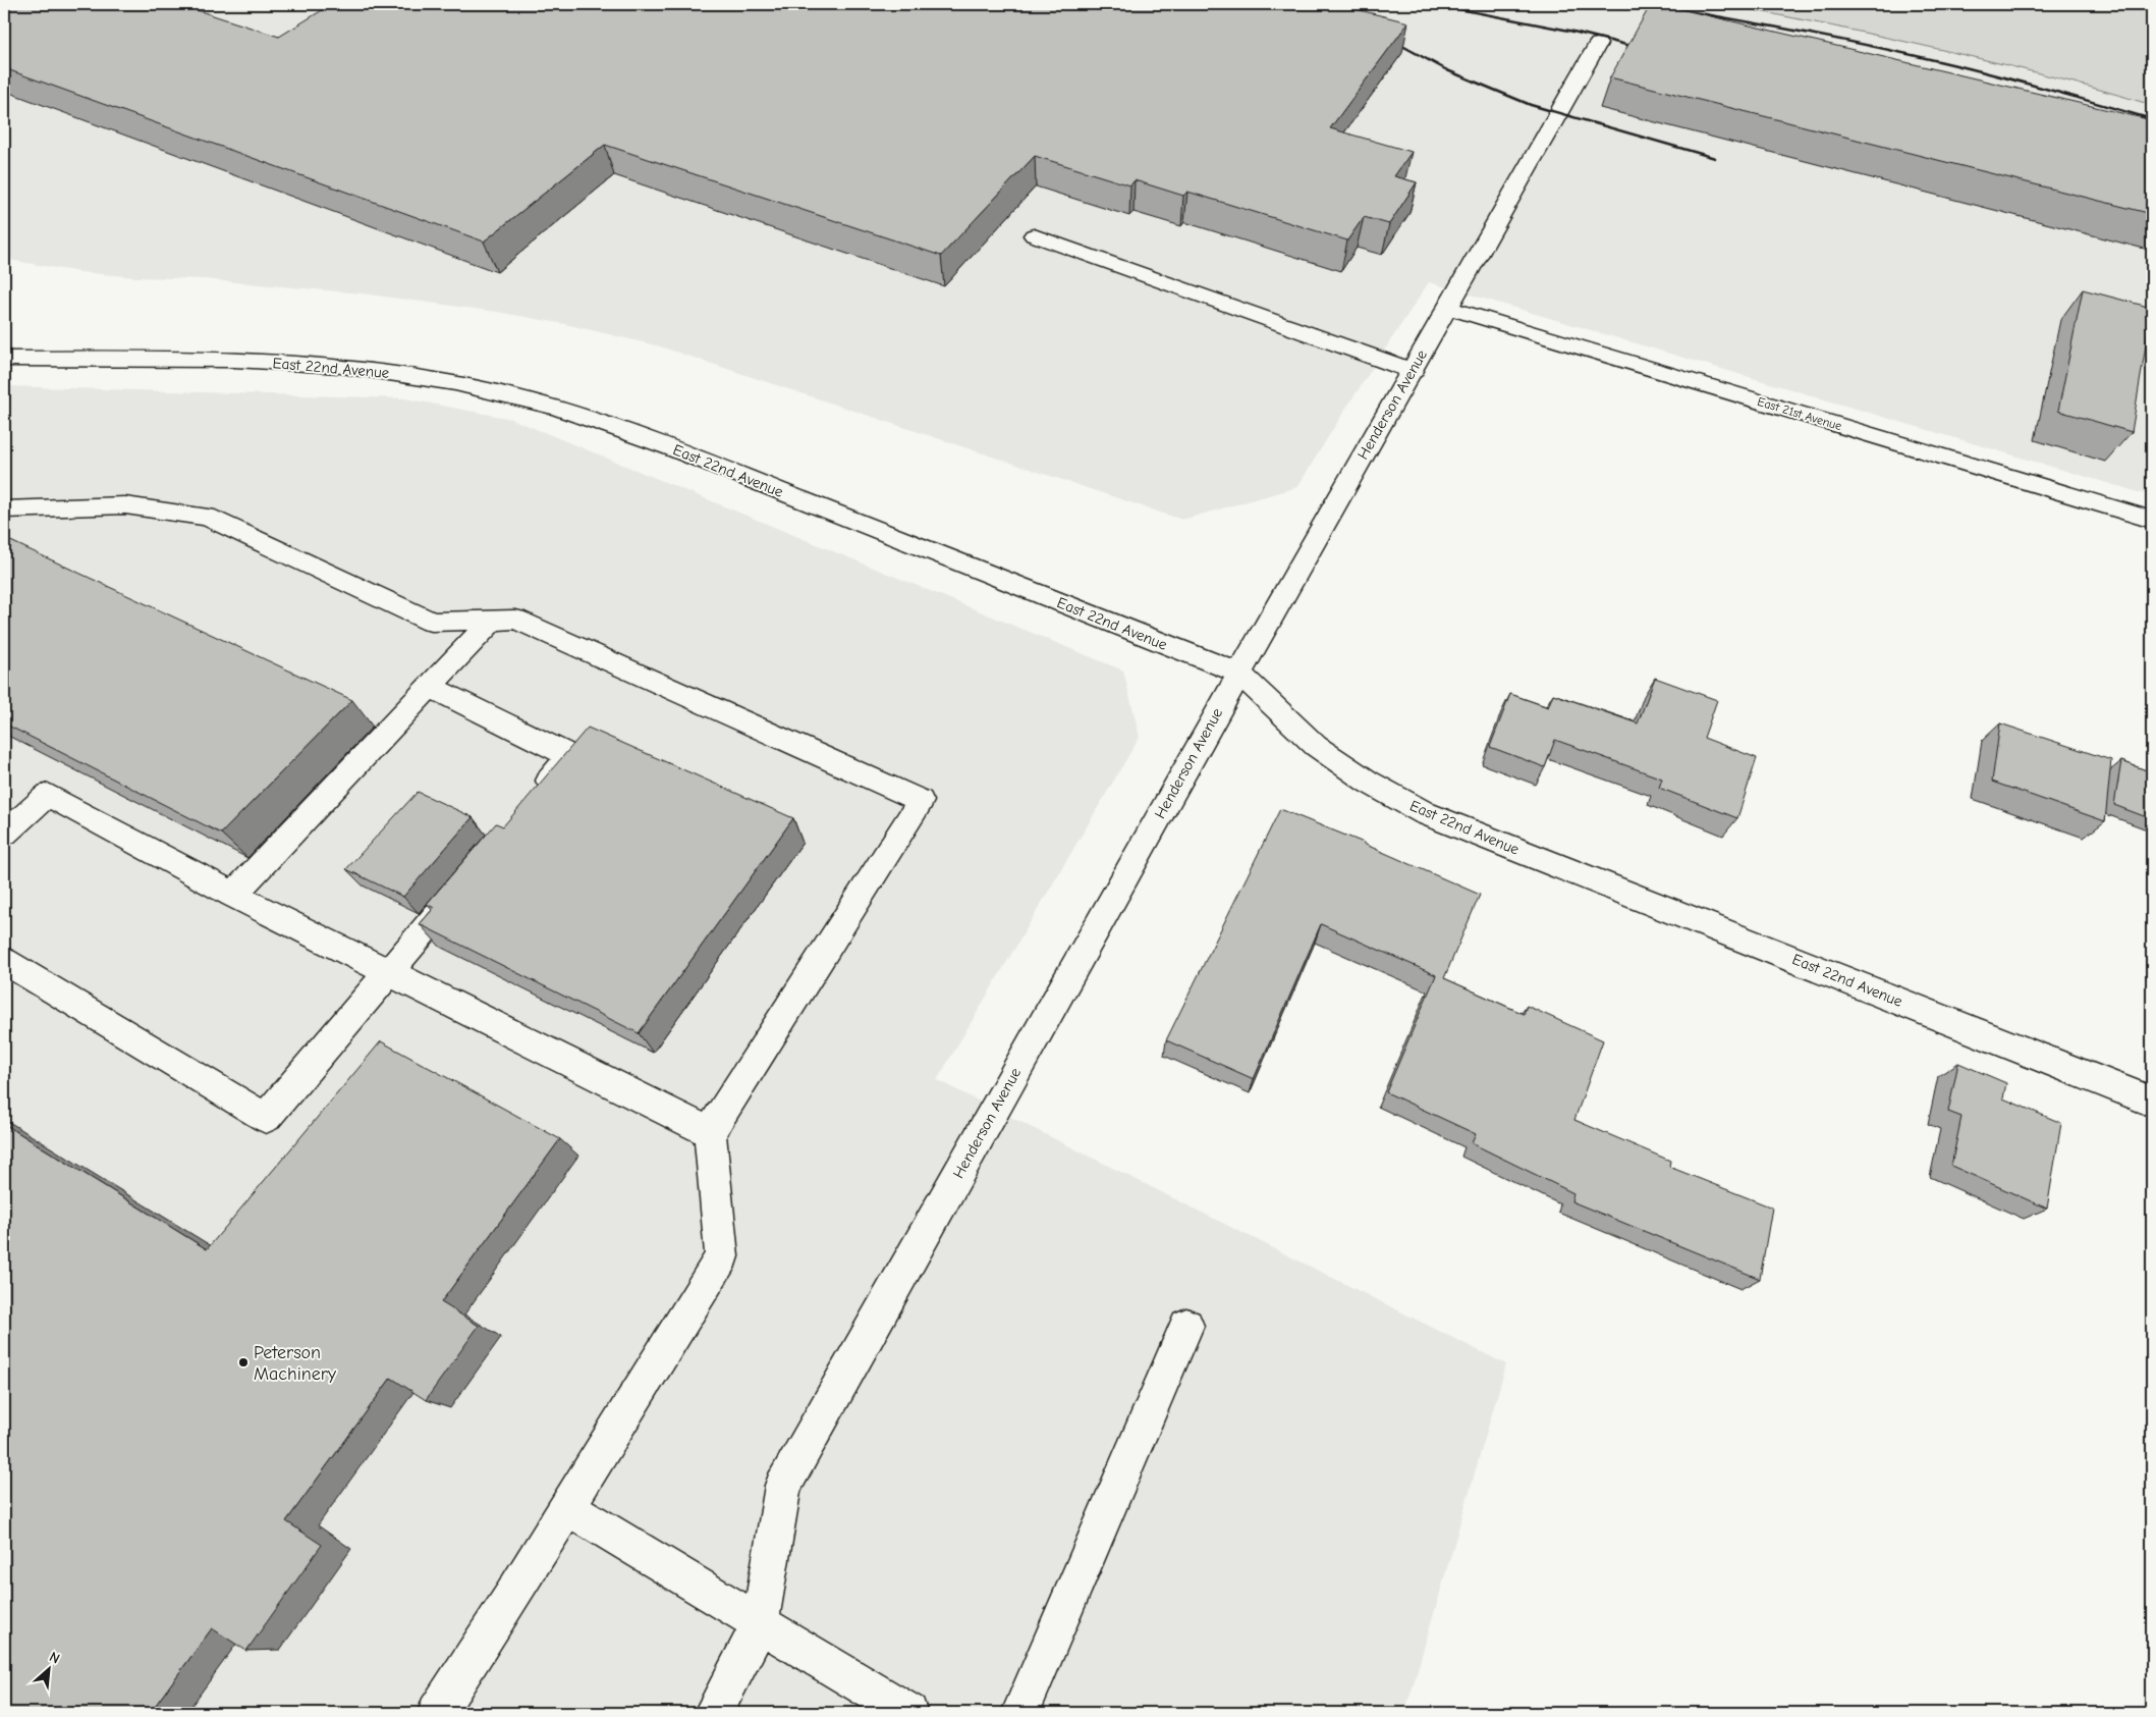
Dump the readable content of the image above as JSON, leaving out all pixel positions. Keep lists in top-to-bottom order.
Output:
{
  "streets": {
    "street": ["East 22nd Avenue", "Henderson Avenue", "East 21st Avenue"]
  },
  "crossings": [
    ["East 22nd Avenue", "Henderson Avenue"],
    ["Henderson Avenue", "East 21st Avenue"]
  ],
  "places": ["Peterson Machinery"],
  "north": "top right"
}
